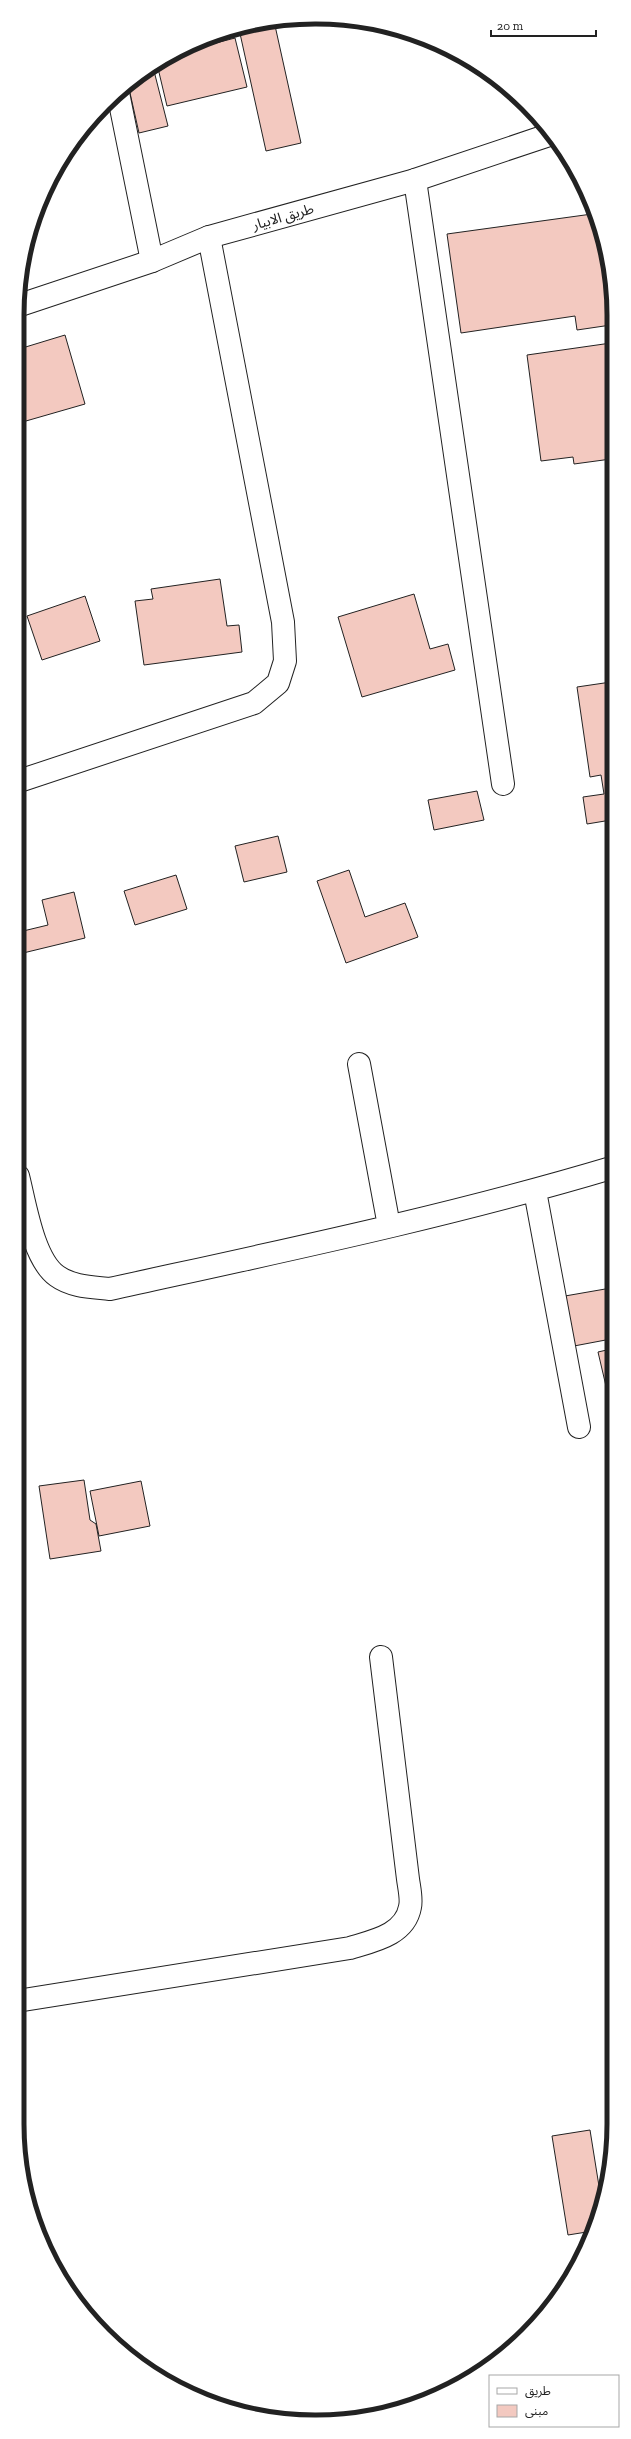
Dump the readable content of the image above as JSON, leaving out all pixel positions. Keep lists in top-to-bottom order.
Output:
{
  "streets": {
    "street": ["طريق الابيار"]
  },
  "legend": ["طريق", "مبنى"],
  "scale_bar": "20 m"
}
